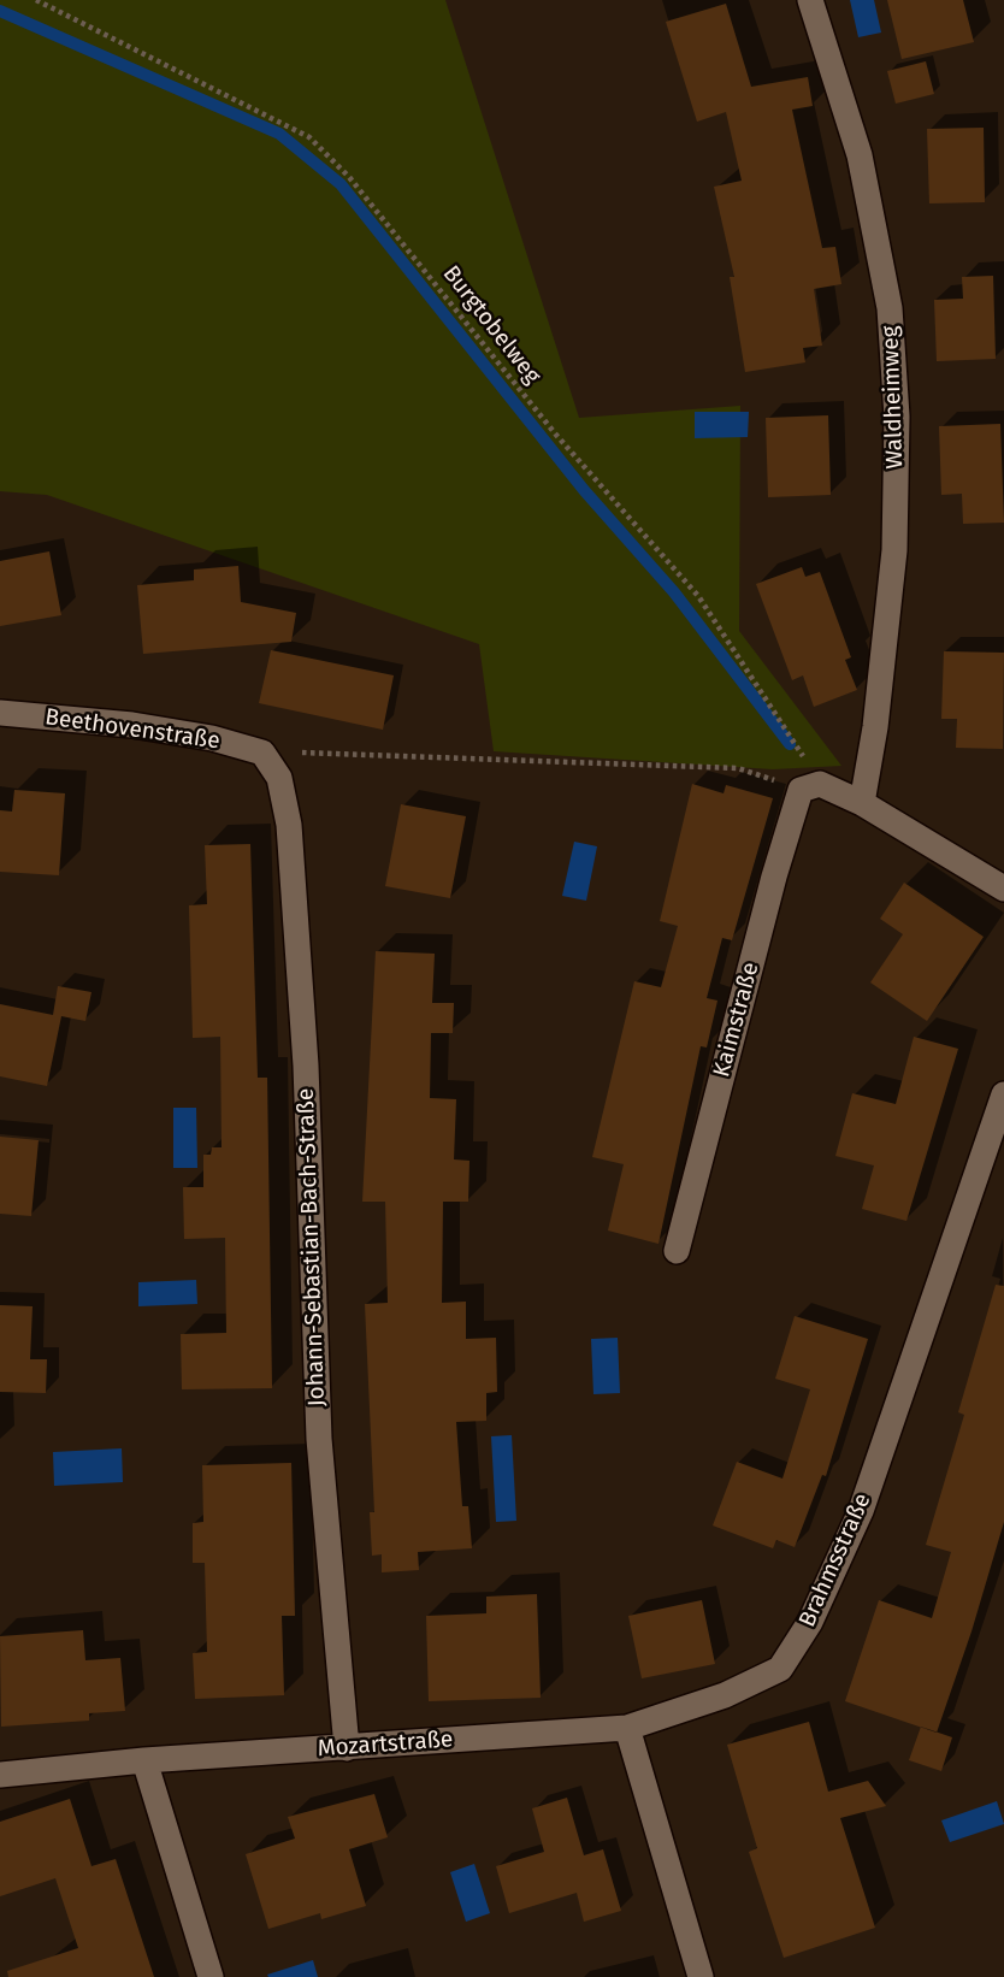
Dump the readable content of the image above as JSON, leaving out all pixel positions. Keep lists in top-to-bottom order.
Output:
{
  "streets": {
    "street": [
      "Waldheimweg",
      "Beethovenstraße",
      "Kaimstraße",
      "Johann-Sebastian-Bach-Straße",
      "Brahmsstraße",
      "Mozartstraße"
    ],
    "path": ["Burgtobelweg"]
  },
  "crossings": [
    ["Burgtobelweg", "Kaimstraße"],
    ["Beethovenstraße", "Johann-Sebastian-Bach-Straße"],
    ["Johann-Sebastian-Bach-Straße", "Mozartstraße"],
    ["Brahmsstraße", "Mozartstraße"]
  ]
}
